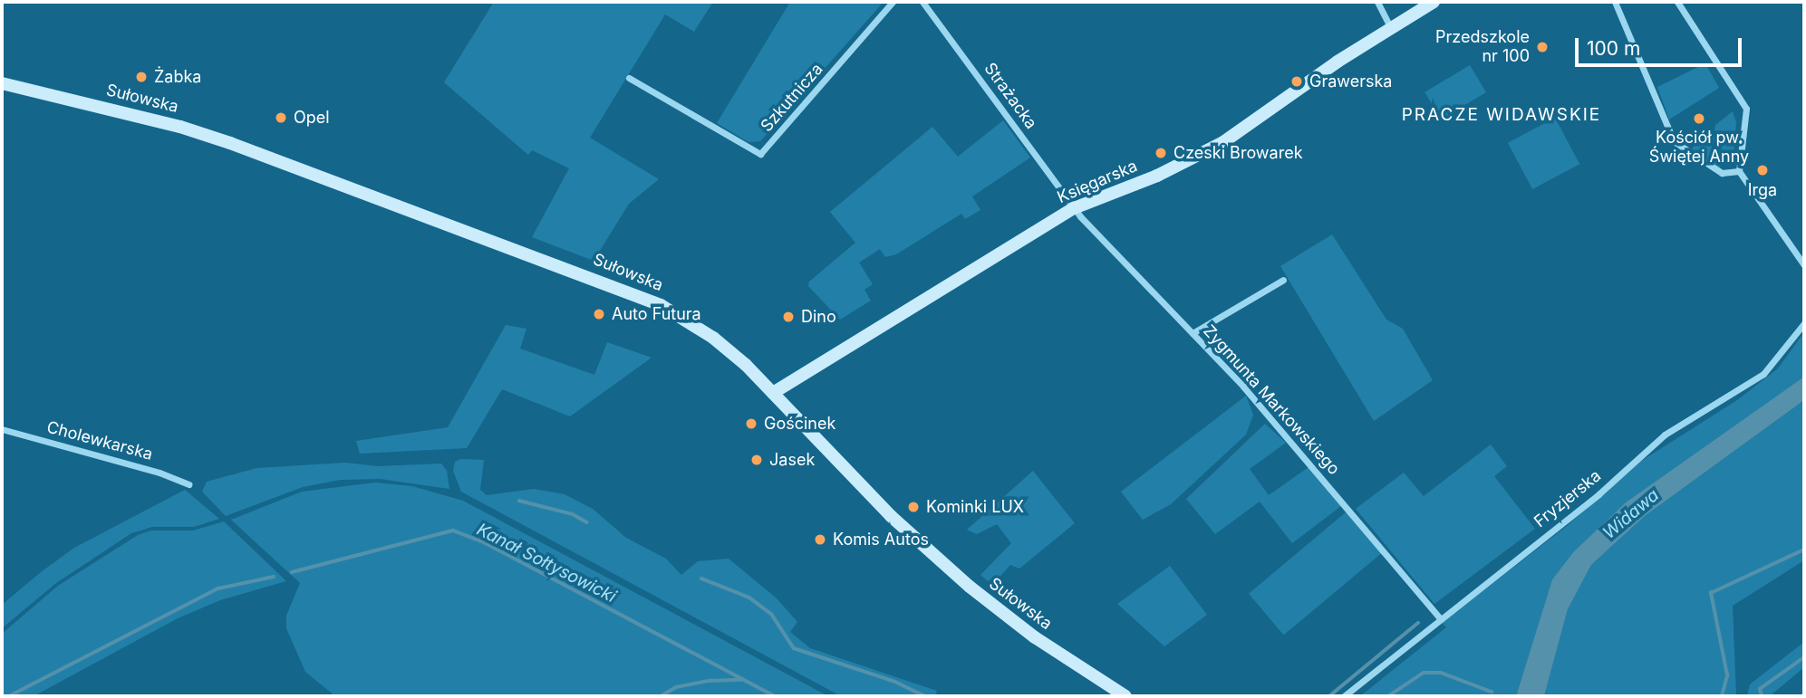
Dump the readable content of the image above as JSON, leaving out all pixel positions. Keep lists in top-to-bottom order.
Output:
{
  "streets": {
    "main road": ["Sułowska", "Księgarska"],
    "street": [
      "Strażacka",
      "Szkutnicza",
      "Zygmunta Markowskiego",
      "Cholewkarska",
      "Fryzjerska"
    ]
  },
  "crossings": [
    ["Strażacka", "Księgarska"],
    ["Strażacka", "Zygmunta Markowskiego"],
    ["Sułowska", "Księgarska"],
    ["Księgarska", "Zygmunta Markowskiego"],
    ["Zygmunta Markowskiego", "Fryzjerska"]
  ],
  "districts": ["PRACZE WIDAWSKIE"],
  "water": ["Widawa", "Kanał Sołtysowicki"],
  "places": [
    "Przedszkole nr 100",
    "Żabka",
    "Grawerska",
    "Opel",
    "Kościół pw. Świętej Anny",
    "Czeski Browarek",
    "Irga",
    "Auto Futura",
    "Dino",
    "Gościnek",
    "Jasek",
    "Kominki LUX",
    "Komis Autos"
  ],
  "scale_bar": "100 m"
}
